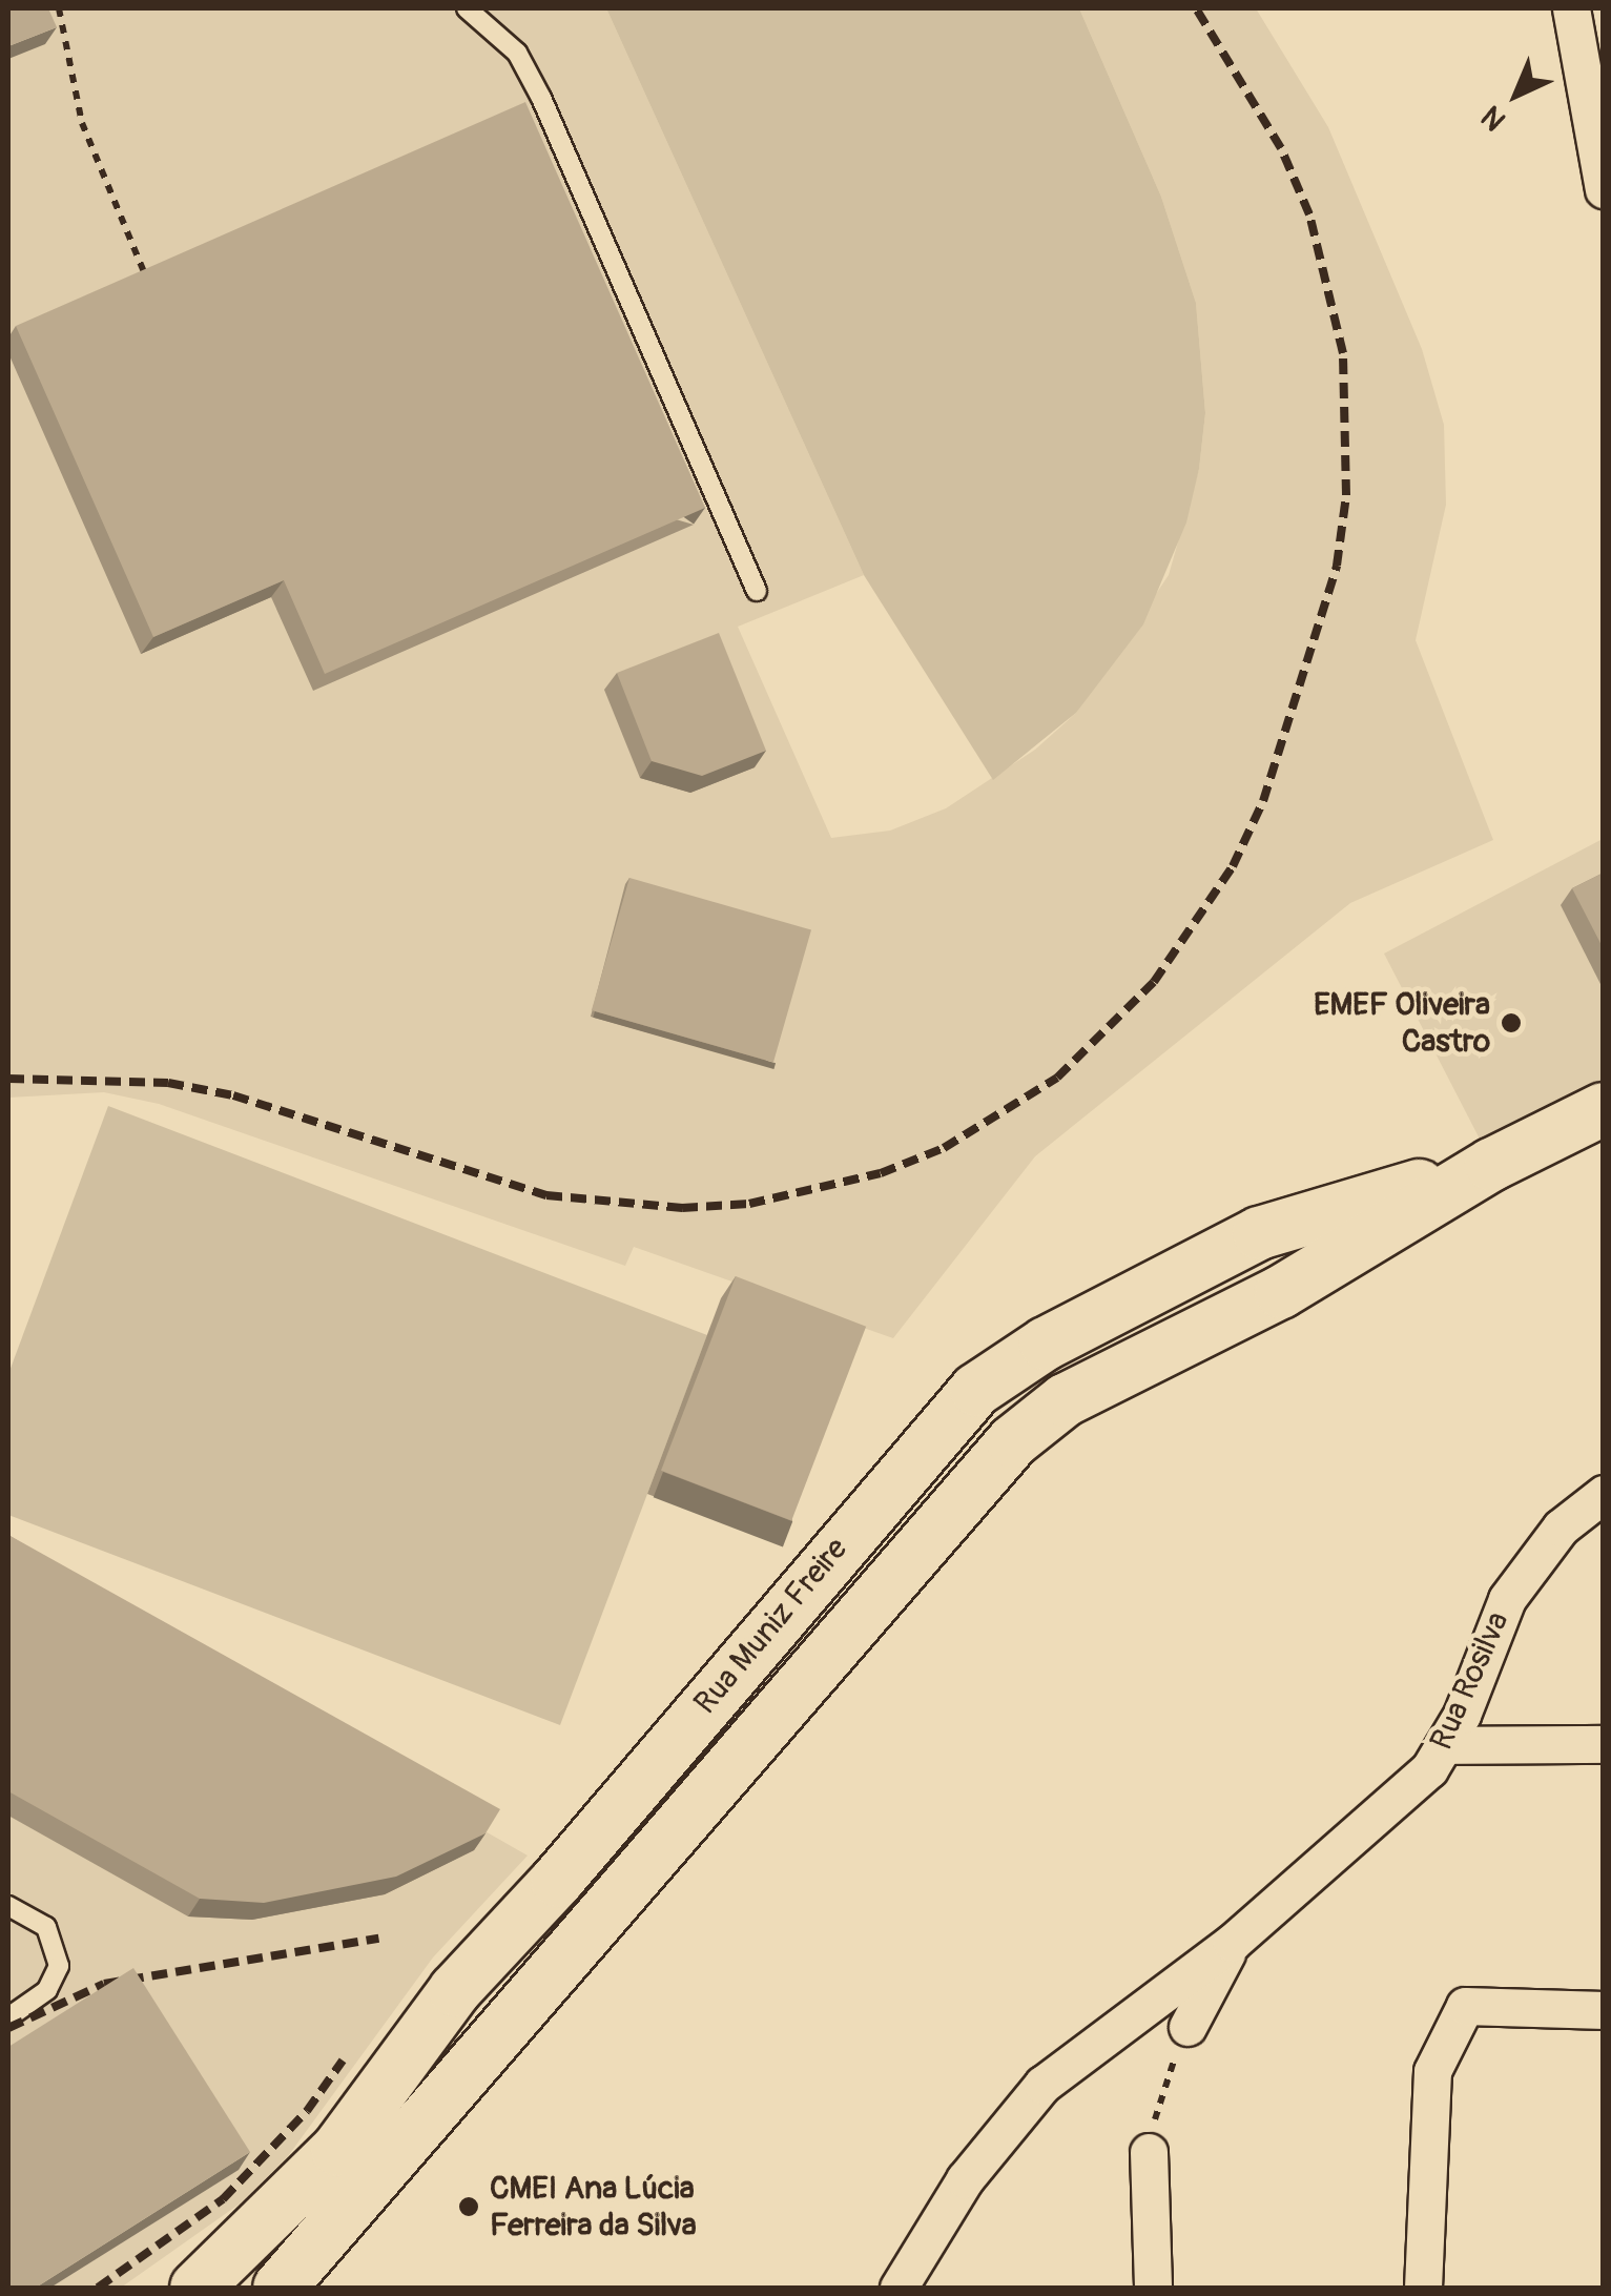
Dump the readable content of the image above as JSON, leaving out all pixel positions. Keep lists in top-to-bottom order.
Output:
{
  "streets": {
    "street": ["Rua Muniz Freire", "Rua Rosilva"]
  },
  "places": ["EMEF Oliveira Castro", "CMEI Ana Lúcia Ferreira da Silva"],
  "north": "bottom left"
}
